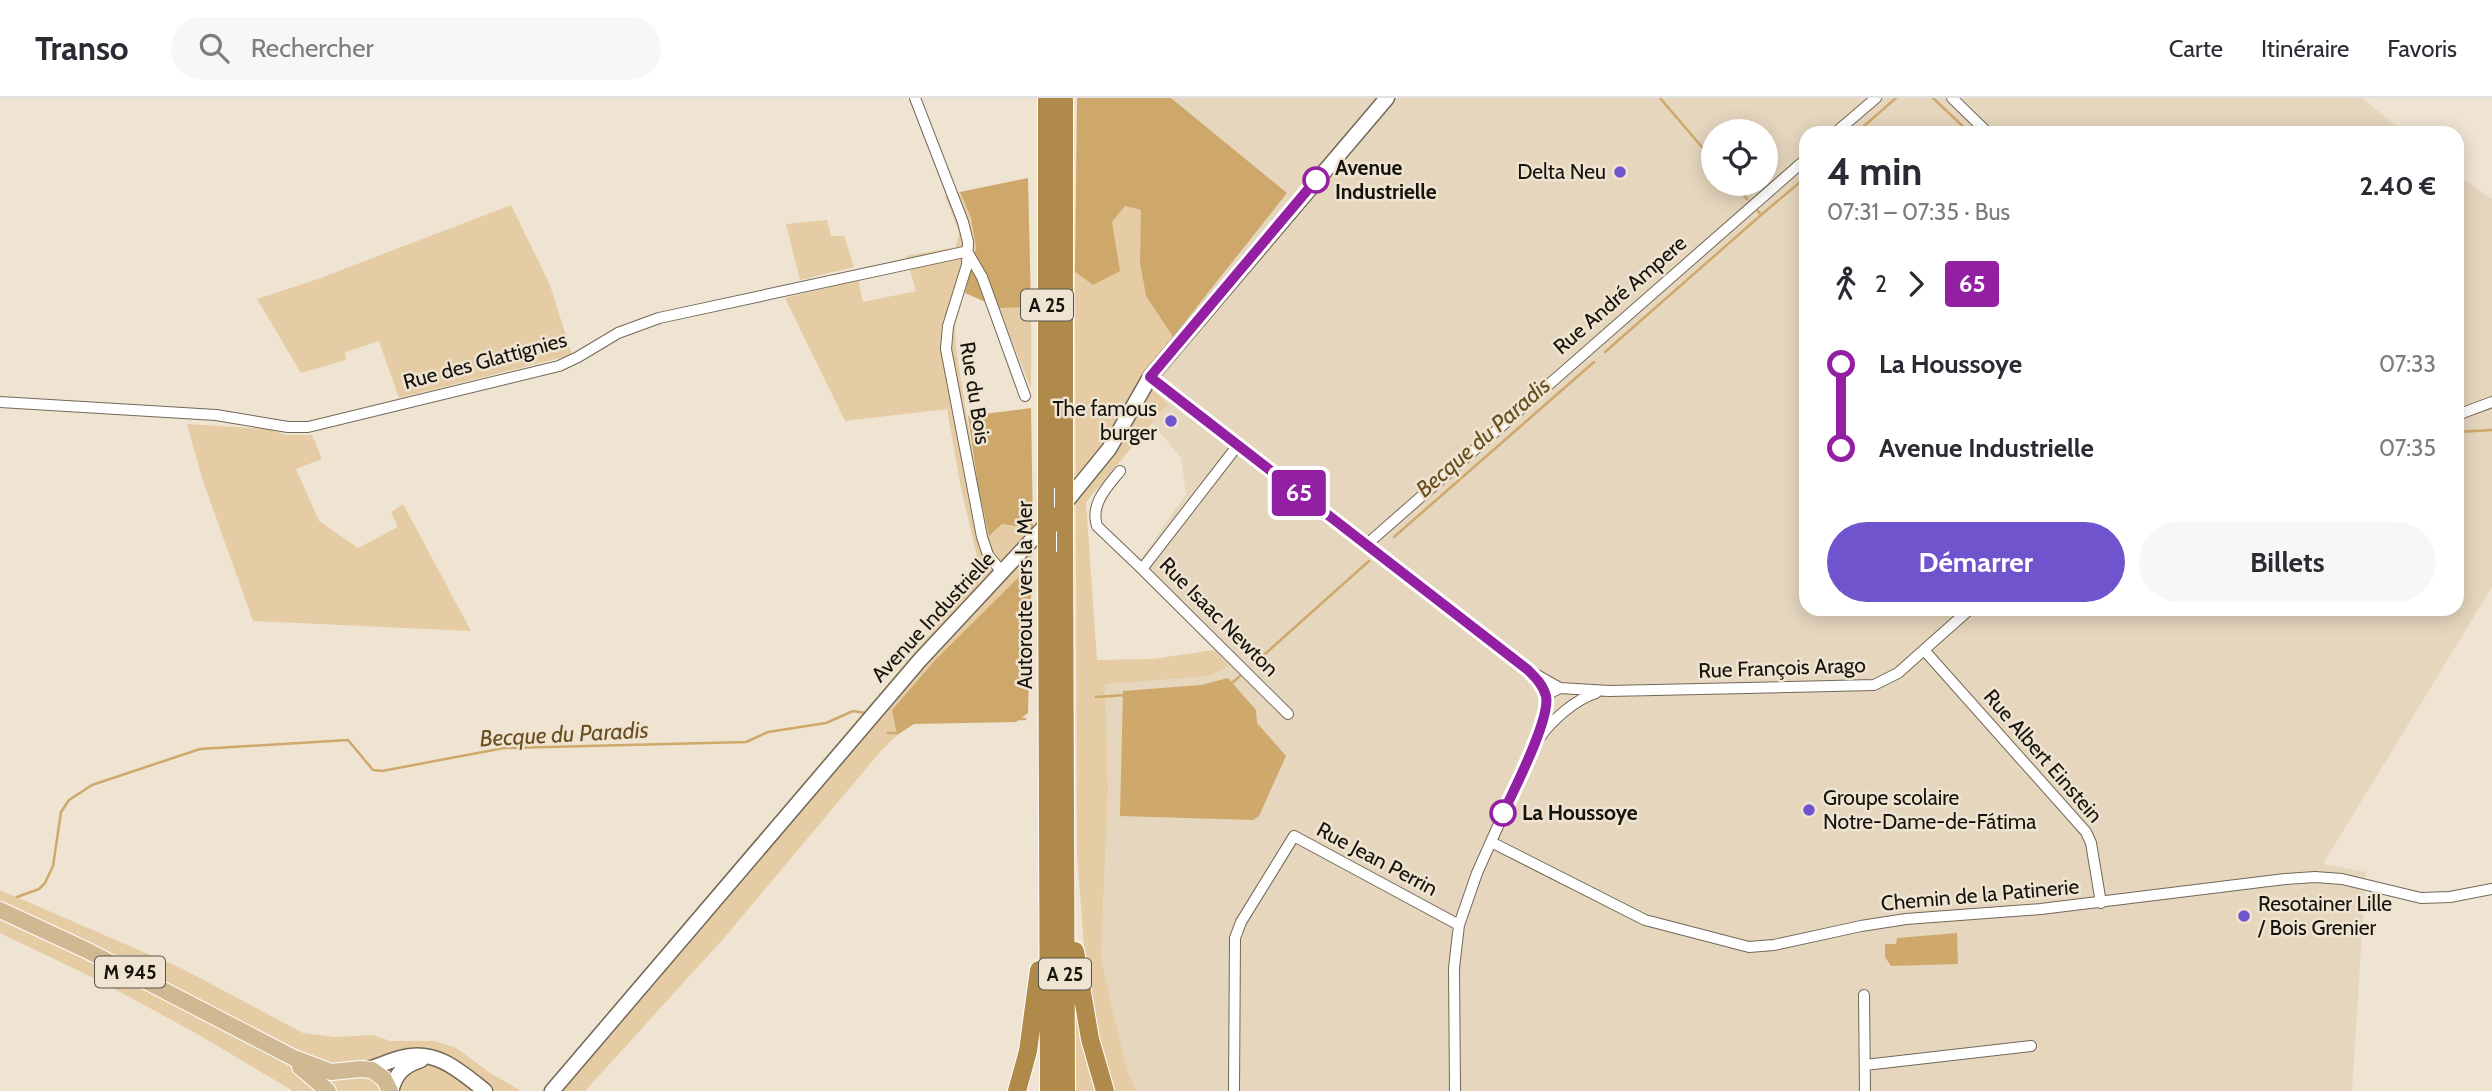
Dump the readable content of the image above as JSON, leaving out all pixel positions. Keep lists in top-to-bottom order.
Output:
{
  "streets": {
    "highway": ["A 25", "Autoroute vers la Mer"],
    "main road": ["M 945"],
    "street": [
      "Rue André Ampere",
      "Rue des Glattignies",
      "Rue du Bois",
      "Avenue Industrielle",
      "Rue Isaac Newton",
      "Rue François Arago",
      "Rue Albert Einstein",
      "Rue Jean Perrin",
      "Chemin de la Patinerie"
    ]
  },
  "crossings": [
    ["Rue André Ampere", "Rue François Arago"],
    ["Rue des Glattignies", "Rue du Bois"],
    ["Rue du Bois", "Avenue Industrielle"],
    ["Avenue Industrielle", "Rue François Arago"],
    ["Rue Isaac Newton", "Rue François Arago"],
    ["Rue François Arago", "Rue Albert Einstein"],
    ["Rue Albert Einstein", "Chemin de la Patinerie"]
  ],
  "water": ["Becque du Paradis"],
  "places": [
    "Delta Neu",
    "Avenue Industrielle",
    "The famous burger",
    "Groupe scolaire Notre-Dame-de-Fátima",
    "La Houssoye",
    "Resotainer Lille / Bois Grenier"
  ],
  "lines": ["bus line 65"],
  "page": {
    "header": "Transo",
    "search": "Rechercher",
    "nav": ["Carte", "Itinéraire", "Favoris"],
    "on_map": "65",
    "heading": ["4 min", "07:31 – 07:35 · Bus", "2.40 €"],
    "legs": ["2", "65"],
    "list": [
      {
        "name": "La Houssoye",
        "value": "07:33"
      },
      {
        "name": "Avenue Industrielle",
        "value": "07:35"
      }
    ],
    "buttons": ["Démarrer", "Billets"]
  }
}
